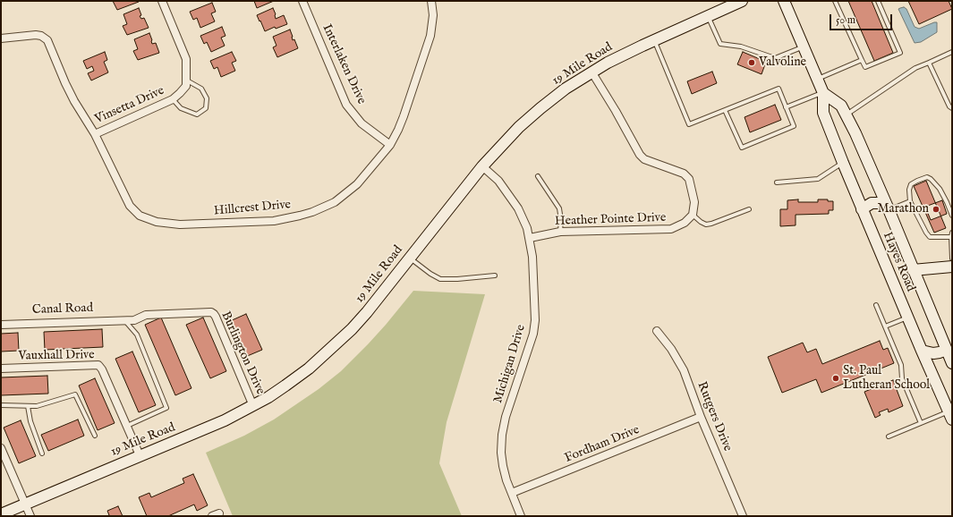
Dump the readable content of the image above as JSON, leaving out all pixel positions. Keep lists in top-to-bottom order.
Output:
{
  "streets": {
    "street": [
      "Interlaken Drive",
      "19 Mile Road",
      "Vinsetta Drive",
      "Hillcrest Drive",
      "Heather Pointe Drive",
      "Hayes Road",
      "Canal Road",
      "Burlington Drive",
      "Vauxhall Drive",
      "Michigan Drive",
      "Rutgers Drive",
      "Fordham Drive"
    ]
  },
  "crossings": [
    ["Interlaken Drive", "Hillcrest Drive"],
    ["19 Mile Road", "Burlington Drive"],
    ["19 Mile Road", "Vauxhall Drive"],
    ["19 Mile Road", "Michigan Drive"],
    ["Vinsetta Drive", "Hillcrest Drive"],
    ["Heather Pointe Drive", "Michigan Drive"],
    ["Canal Road", "Burlington Drive"],
    ["Michigan Drive", "Fordham Drive"],
    ["Rutgers Drive", "Fordham Drive"]
  ],
  "places": ["Valvoline", "Marathon", "St. Paul Lutheran School"],
  "scale_bar": "50 m"
}
